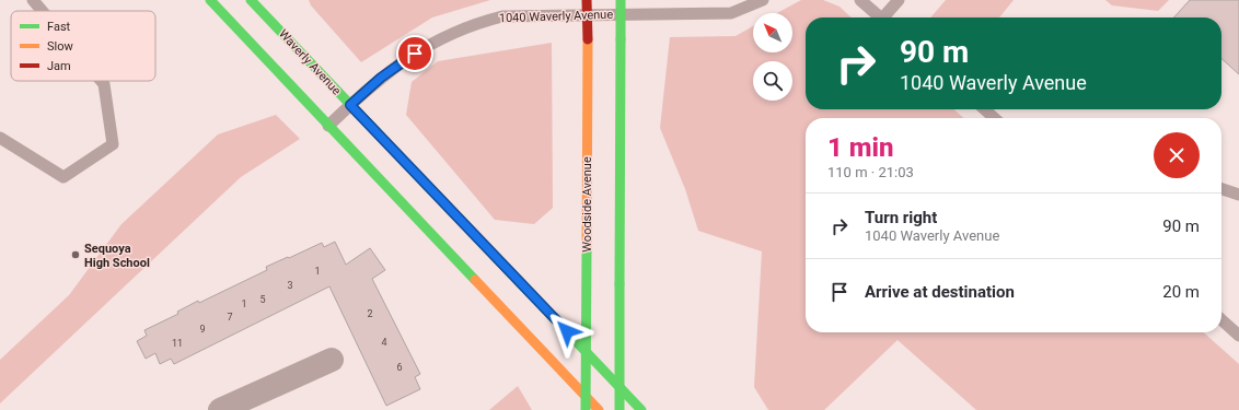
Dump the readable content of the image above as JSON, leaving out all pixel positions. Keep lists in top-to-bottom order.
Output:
{
  "streets": {
    "main road": ["Waverly Avenue", "Woodside Avenue"],
    "lane": ["1040 Waverly Avenue"]
  },
  "crossings": [
    ["1040 Waverly Avenue", "Waverly Avenue"]
  ],
  "places": ["Sequoya High School"],
  "house_numbers": [
    "1",
    "3",
    "5",
    "1",
    "2",
    "7",
    "9",
    "4",
    "11",
    "6"
  ],
  "legend": ["Fast", "Slow", "Jam"],
  "north": "top left",
  "page": {
    "turn": ["90 m", "1040 Waverly Avenue"],
    "heading": ["1 min", "110 m · 21:03"],
    "list": [
      {
        "name": "Turn right",
        "note": "1040 Waverly Avenue",
        "value": "90 m"
      },
      {
        "name": "Arrive at destination",
        "value": "20 m"
      }
    ]
  }
}
